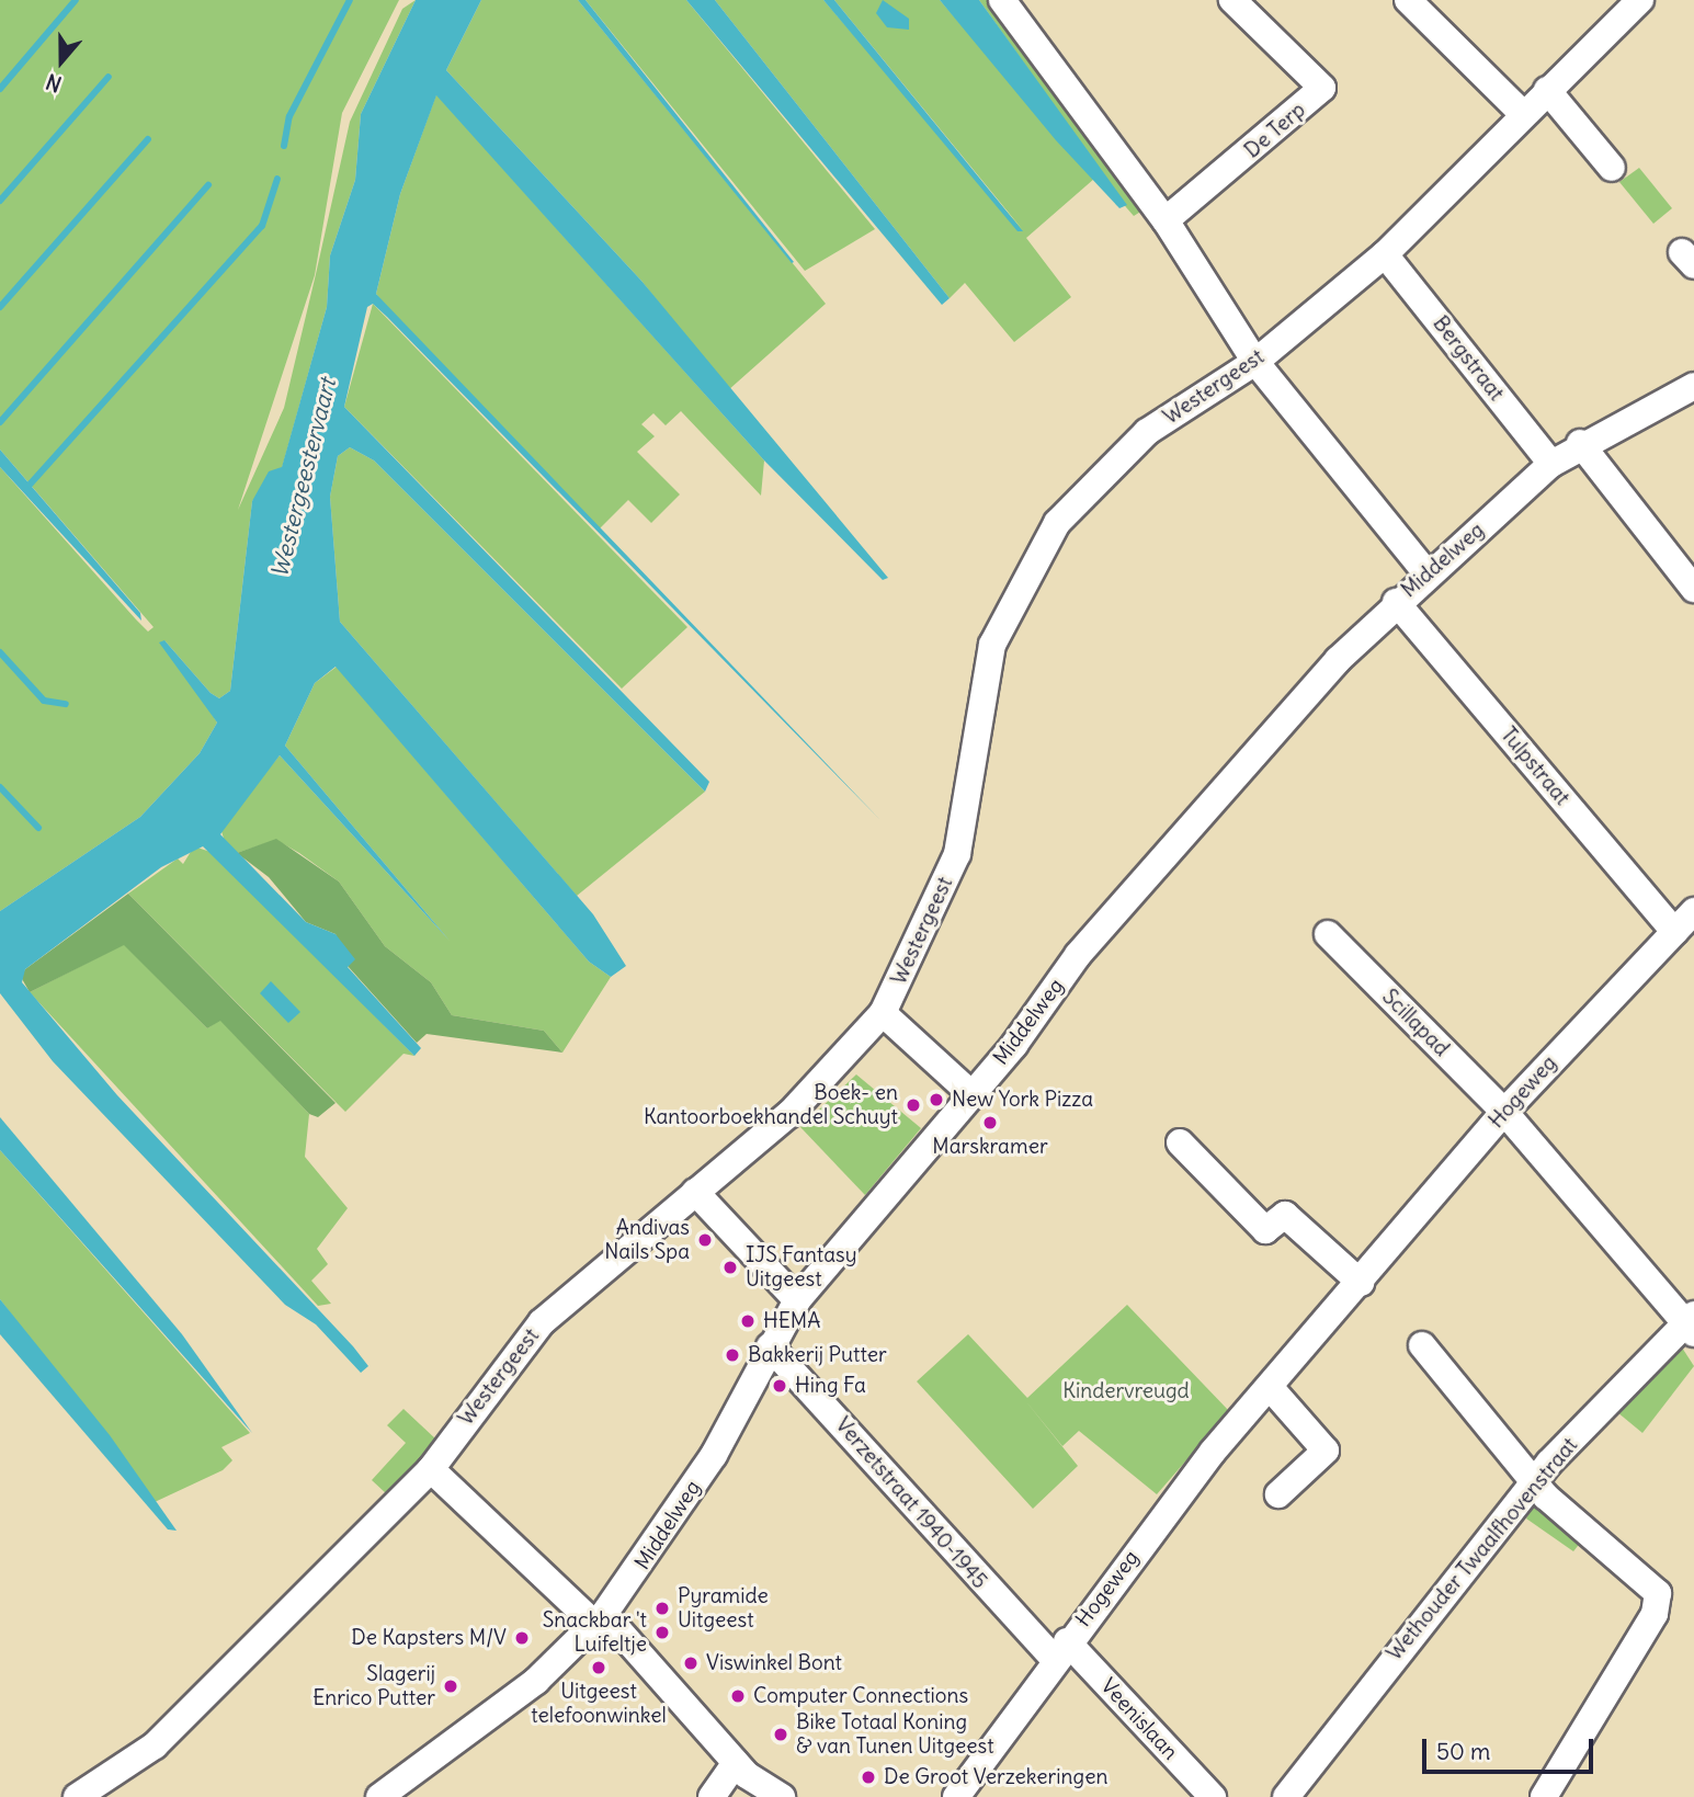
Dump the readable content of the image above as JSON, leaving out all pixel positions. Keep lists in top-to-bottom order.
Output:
{
  "streets": {
    "street": [
      "De Terp",
      "Bergstraat",
      "Westergeest",
      "Middelweg",
      "Tulpstraat",
      "Scillapad",
      "Hogeweg",
      "Verzetstraat 1940-1945",
      "Wethouder Twaalfhovenstraat",
      "Veenislaan"
    ]
  },
  "crossings": [
    ["Bergstraat", "Westergeest"],
    ["Bergstraat", "Middelweg"],
    ["Middelweg", "Tulpstraat"],
    ["Middelweg", "Verzetstraat 1940-1945"],
    ["Tulpstraat", "Hogeweg"],
    ["Scillapad", "Hogeweg"],
    ["Scillapad", "Wethouder Twaalfhovenstraat"],
    ["Hogeweg", "Verzetstraat 1940-1945"],
    ["Hogeweg", "Veenislaan"],
    ["Verzetstraat 1940-1945", "Veenislaan"]
  ],
  "water": ["Westergeestervaart"],
  "parks": ["Kindervreugd"],
  "places": [
    "New York Pizza",
    "Boek- en Kantoorboekhandel Schuyt",
    "Marskramer",
    "Andivas Nails Spa",
    "IJS Fantasy Uitgeest",
    "HEMA",
    "Bakkerij Putter",
    "Hing Fa",
    "Pyramide Uitgeest",
    "Snackbar 't Luifeltje",
    "De Kapsters M/V",
    "Viswinkel Bont",
    "Uitgeest telefoonwinkel",
    "Slagerij Enrico Putter",
    "Computer Connections",
    "Bike Totaal Koning & van Tunen Uitgeest",
    "De Groot Verzekeringen"
  ],
  "scale_bar": "50 m",
  "north": "bottom"
}
